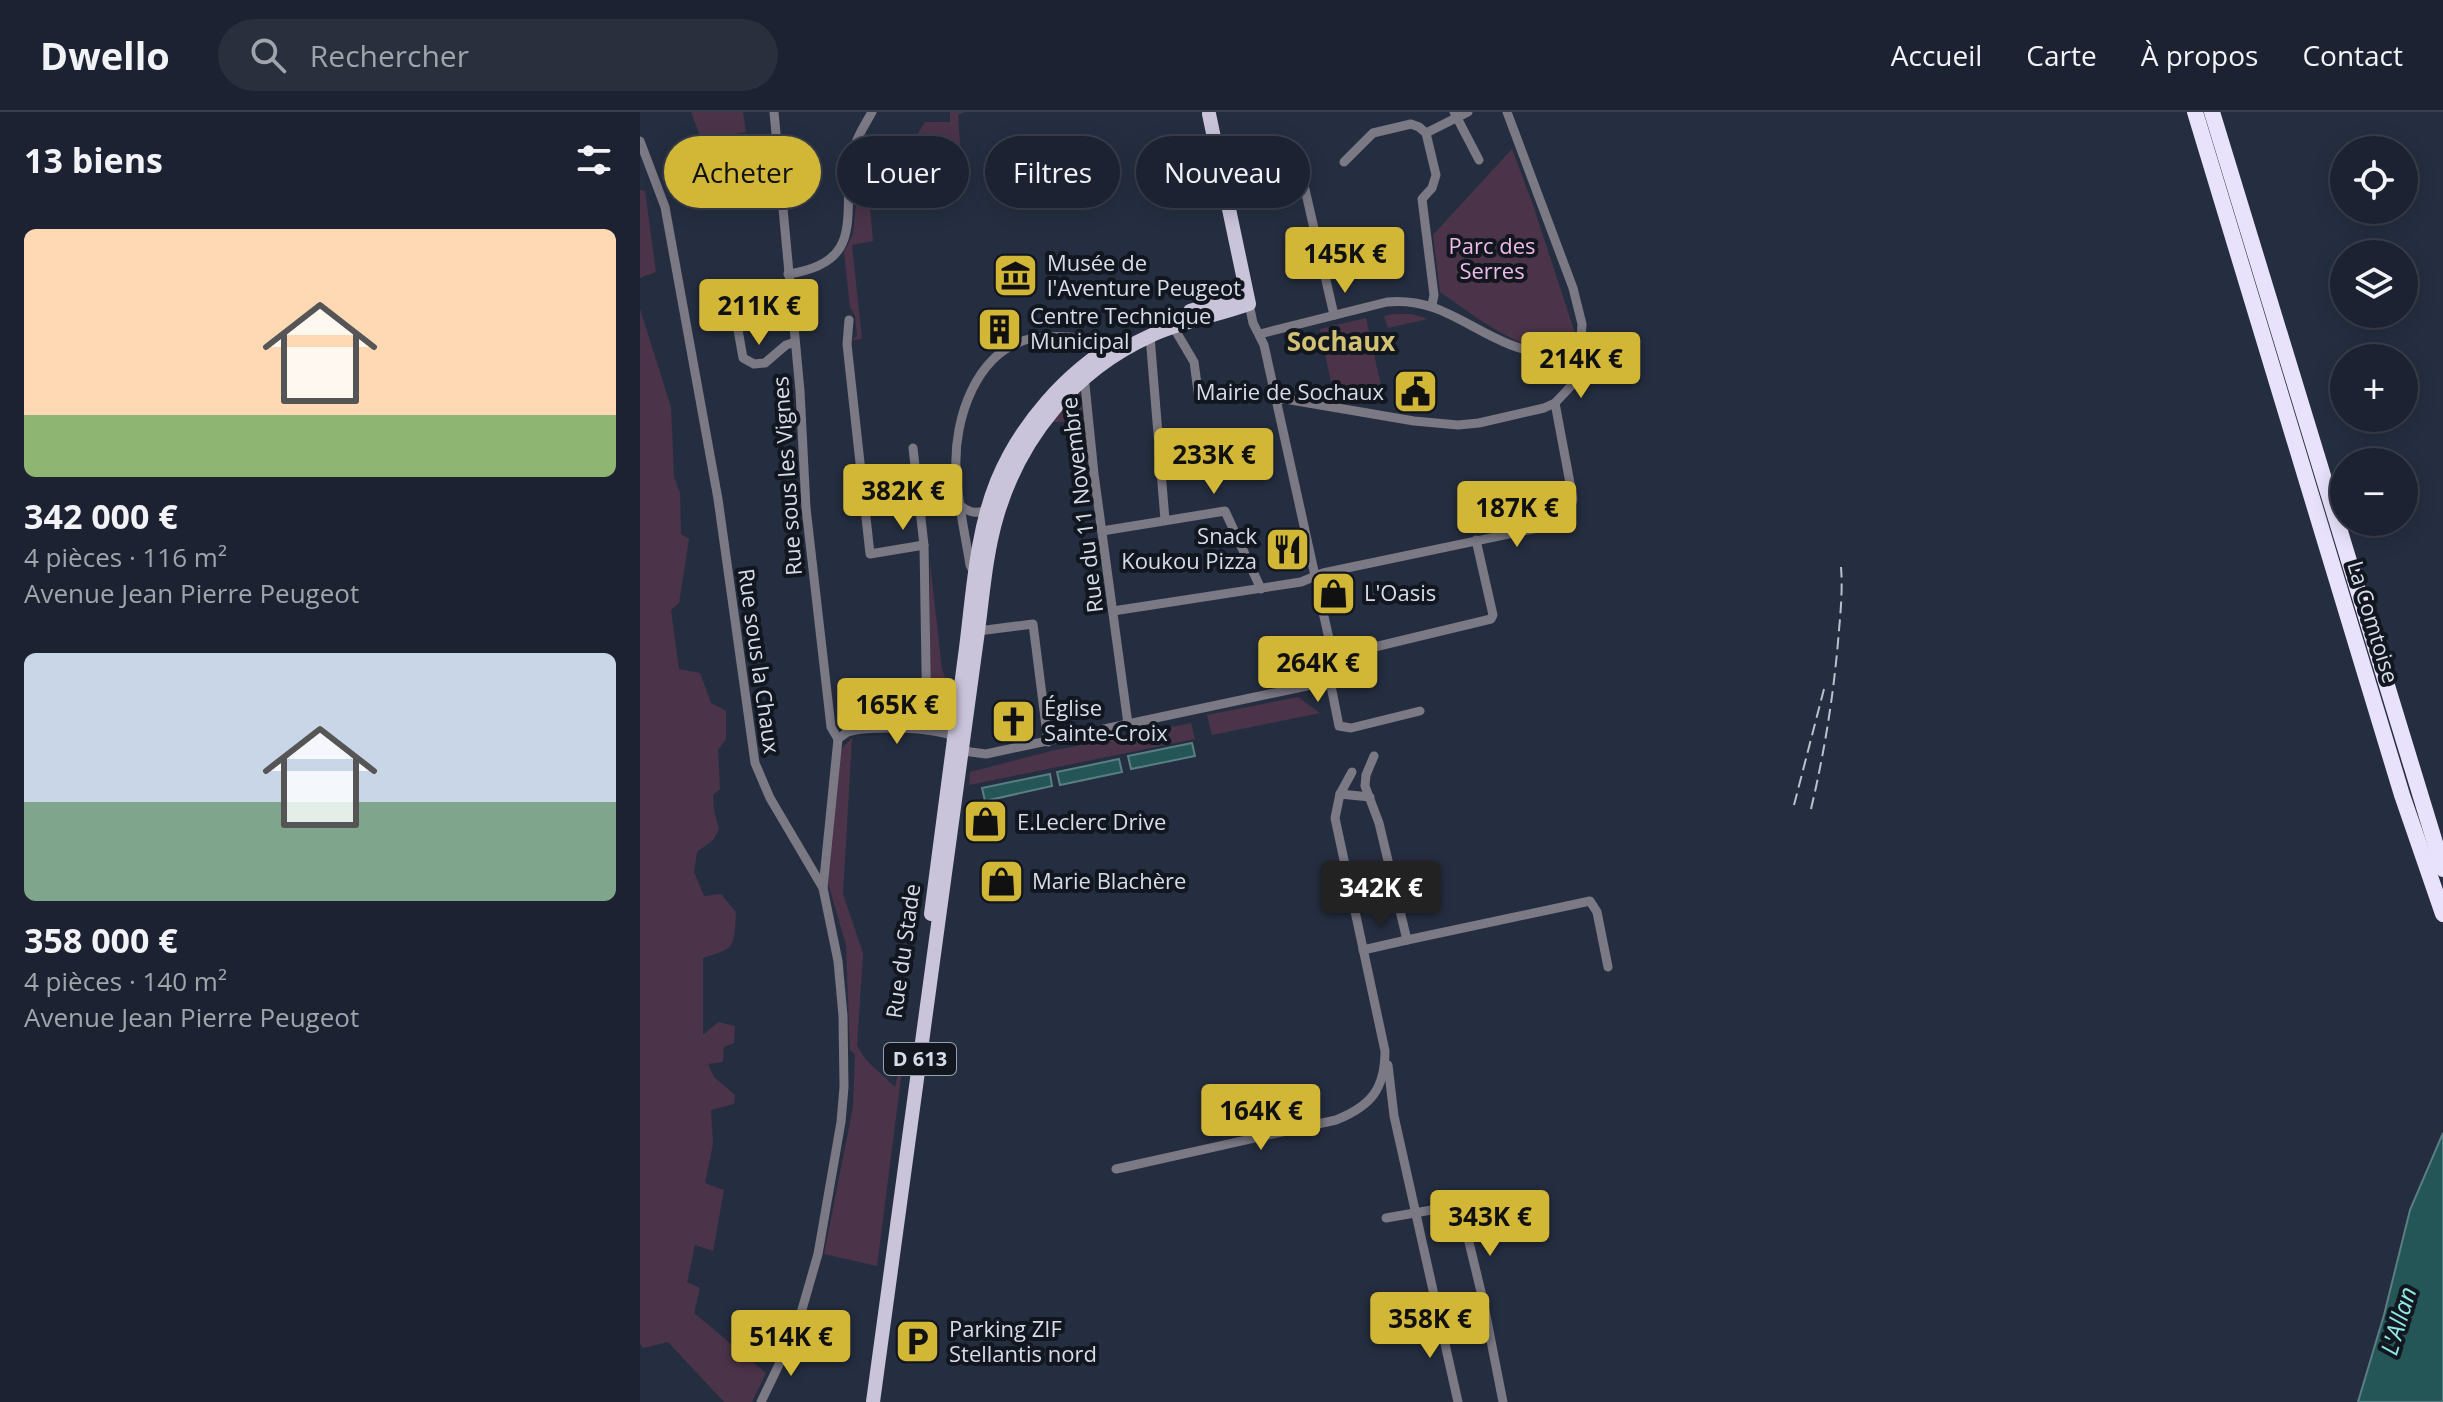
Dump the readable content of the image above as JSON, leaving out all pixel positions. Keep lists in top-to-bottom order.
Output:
{
  "streets": {
    "highway": ["La Comtoise"],
    "main road": ["Rue du Stade", "D 613"],
    "street": ["Rue sous les Vignes", "Rue du 11 Novembre", "Rue sous la Chaux"]
  },
  "crossings": [
    ["Rue du 11 Novembre", "D 613"],
    ["Rue du Stade", "D 613"]
  ],
  "districts": ["Sochaux"],
  "water": ["L'Allan"],
  "parks": ["Parc des Serres"],
  "places": {
    "museum": ["Musée de l'Aventure Peugeot"],
    "building": ["Centre Technique Municipal"],
    "public building": ["Mairie de Sochaux"],
    "restaurant": ["Snack Koukou Pizza"],
    "shop": ["L'Oasis", "E.Leclerc Drive", "Marie Blachère"],
    "church": ["Église Sainte-Croix"],
    "parking": ["Parking ZIF Stellantis nord"]
  },
  "page": {
    "header": "Dwello",
    "search": "Rechercher",
    "nav": [
      "Accueil",
      "Carte",
      "À propos",
      "Contact"
    ],
    "heading": "13 biens",
    "map_buttons": ["+", "−"],
    "chip": [
      "Acheter",
      "Louer",
      "Filtres",
      "Nouveau"
    ],
    "list": [
      {
        "name": "342 000 €",
        "note": "4 pièces · 116 m² · Avenue Jean Pierre Peugeot"
      },
      {
        "name": "358 000 €",
        "note": "4 pièces · 140 m² · Avenue Jean Pierre Peugeot"
      }
    ],
    "price": [
      "145K €",
      "211K €",
      "214K €",
      "233K €",
      "382K €",
      "187K €",
      "264K €",
      "165K €",
      "342K €",
      "164K €",
      "343K €",
      "358K €",
      "514K €"
    ]
  }
}
